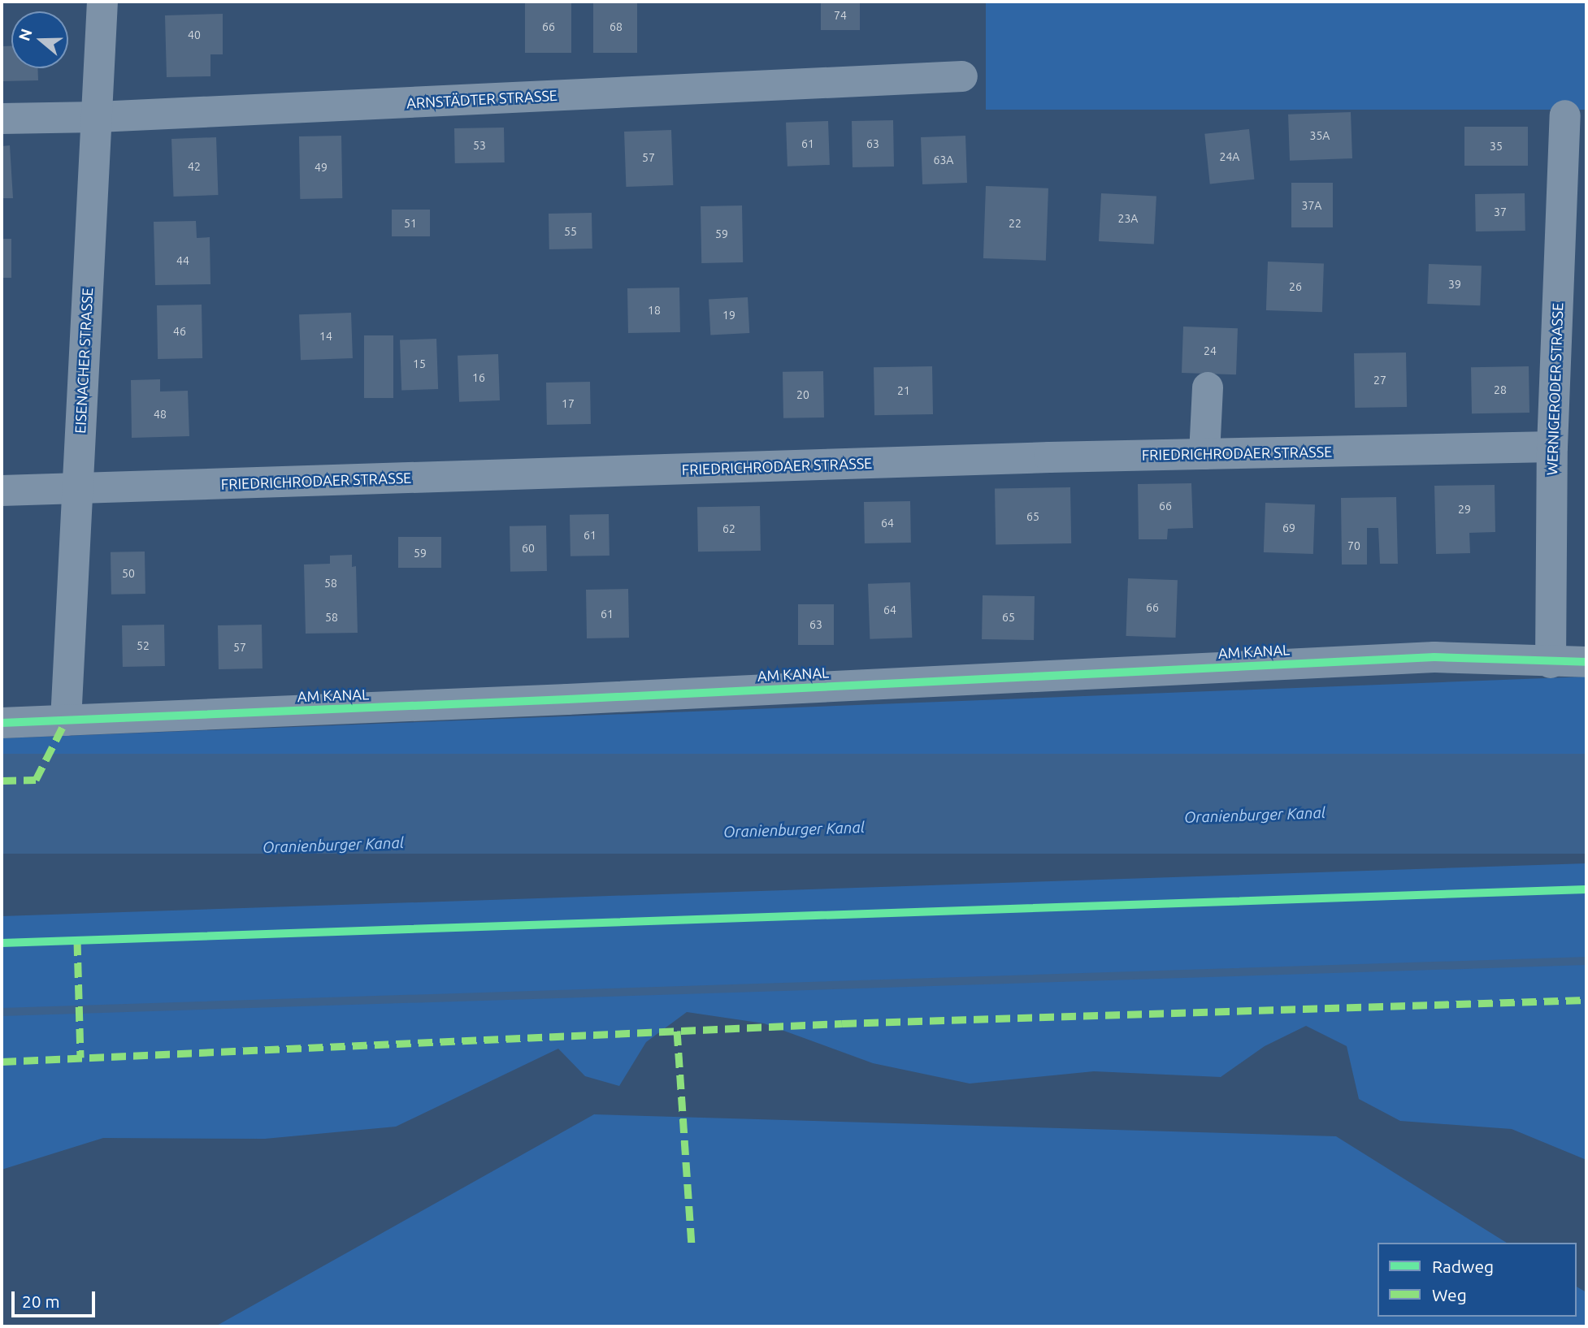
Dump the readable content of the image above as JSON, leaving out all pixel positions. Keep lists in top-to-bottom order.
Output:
{
  "streets": {
    "street": [
      "ARNSTÄDTER STRASSE",
      "EISENACHER STRASSE",
      "WERNIGERODER STRASSE",
      "FRIEDRICHRODAER STRASSE",
      "AM KANAL"
    ]
  },
  "crossings": [
    ["ARNSTÄDTER STRASSE", "EISENACHER STRASSE"],
    ["EISENACHER STRASSE", "FRIEDRICHRODAER STRASSE"],
    ["EISENACHER STRASSE", "AM KANAL"],
    ["WERNIGERODER STRASSE", "FRIEDRICHRODAER STRASSE"],
    ["WERNIGERODER STRASSE", "AM KANAL"]
  ],
  "water": ["Oranienburger Kanal"],
  "house_numbers": [
    "74",
    "66",
    "68",
    "40",
    "35A",
    "61",
    "63",
    "53",
    "35",
    "24A",
    "57",
    "63A",
    "42",
    "49",
    "37A",
    "37",
    "23A",
    "51",
    "22",
    "55",
    "59",
    "44",
    "39",
    "26",
    "18",
    "19",
    "46",
    "14",
    "24",
    "15",
    "16",
    "27",
    "28",
    "21",
    "20",
    "17",
    "48",
    "66",
    "29",
    "65",
    "64",
    "69",
    "62",
    "61",
    "70",
    "60",
    "59",
    "50",
    "58",
    "66",
    "64",
    "61",
    "58",
    "65",
    "63",
    "52",
    "57"
  ],
  "legend": ["Radweg", "Weg"],
  "scale_bar": "20 m",
  "north": "left"
}
